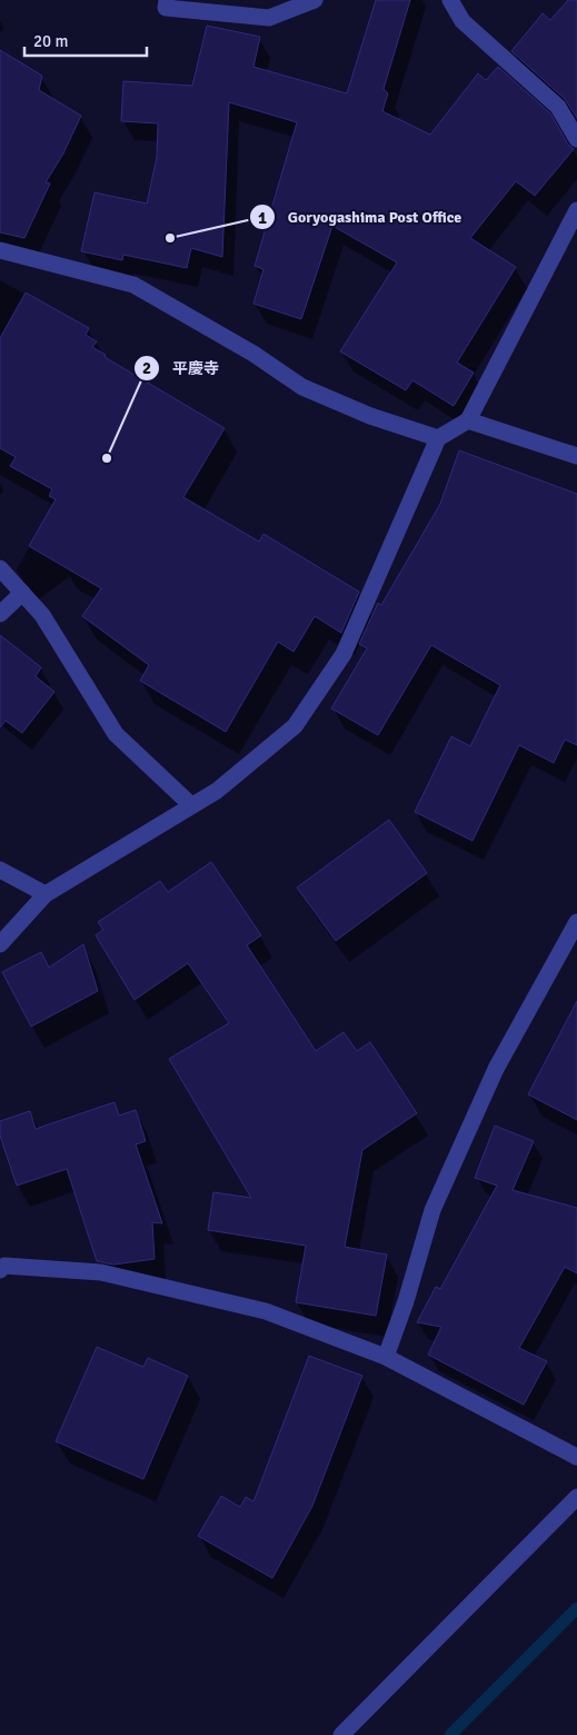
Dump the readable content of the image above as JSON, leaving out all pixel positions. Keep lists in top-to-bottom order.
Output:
{
  "places": ["Goryogashima Post Office", "平慶寺"],
  "scale_bar": "20 m"
}
